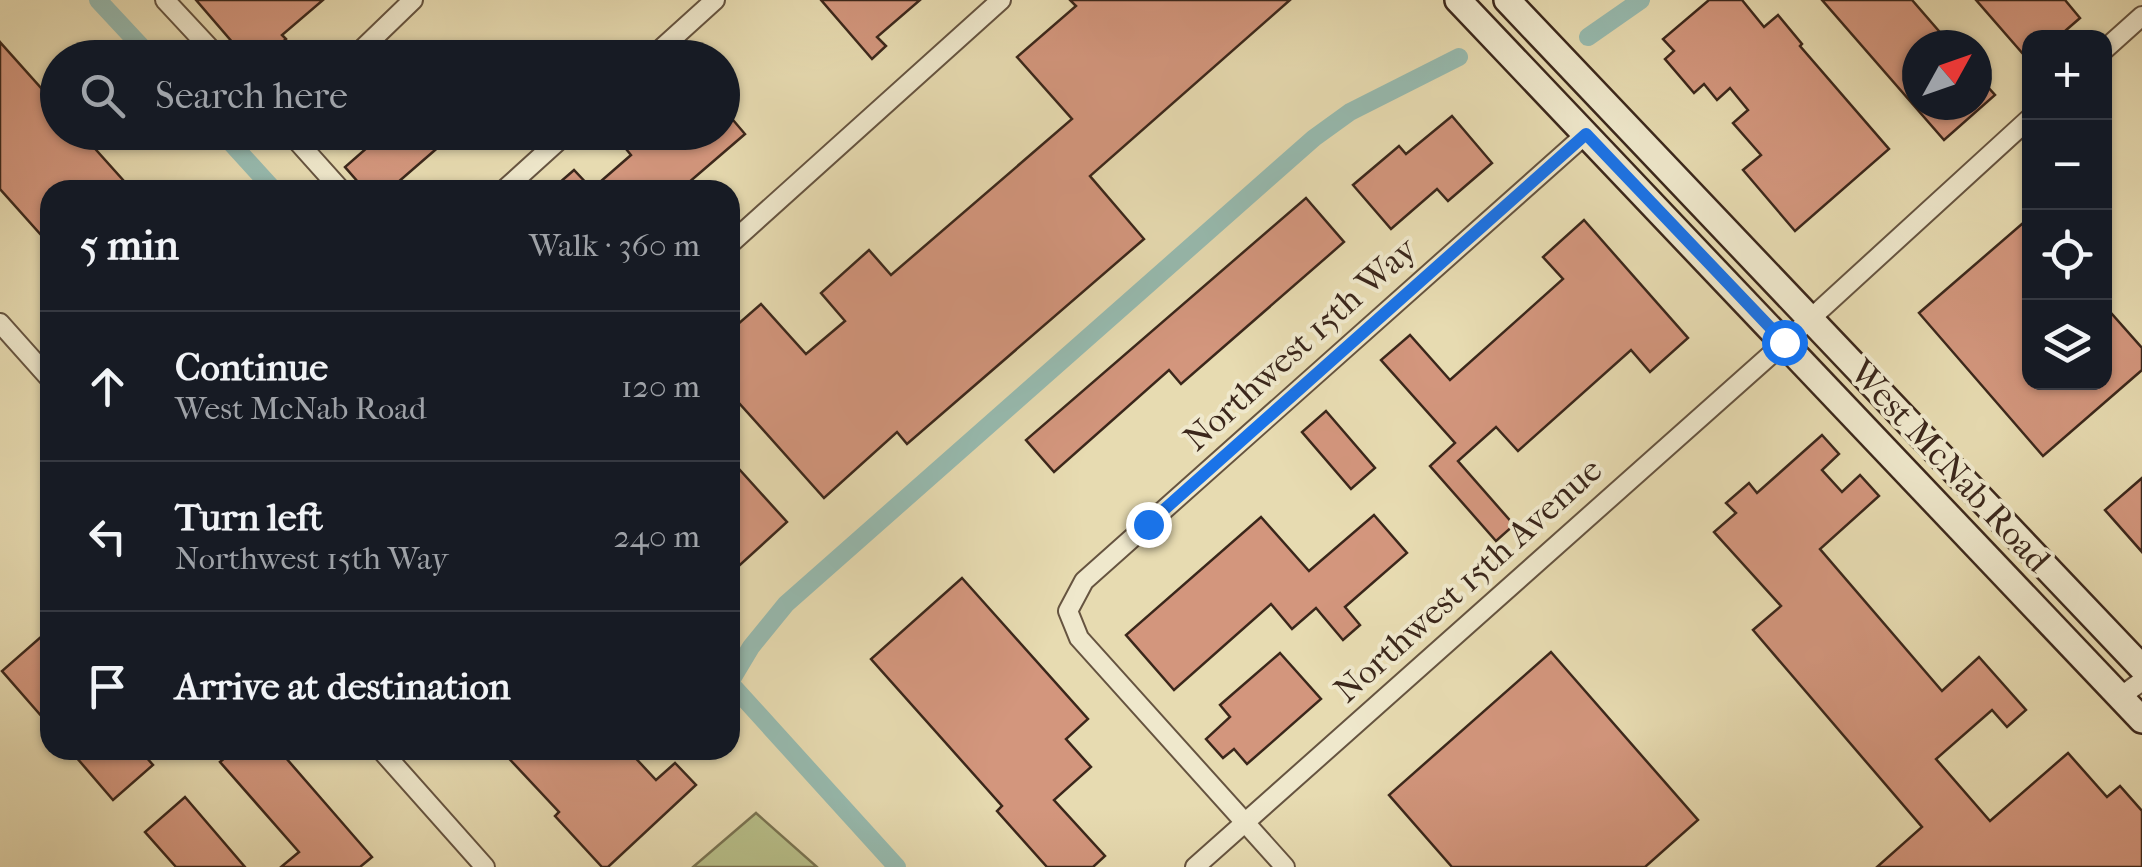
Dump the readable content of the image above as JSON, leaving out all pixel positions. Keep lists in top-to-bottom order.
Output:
{
  "streets": {
    "main road": ["West McNab Road"],
    "street": ["Northwest 15th Way", "Northwest 15th Avenue"]
  },
  "crossings": [
    ["Northwest 15th Way", "West McNab Road"],
    ["Northwest 15th Way", "Northwest 15th Avenue"],
    ["West McNab Road", "Northwest 15th Avenue"]
  ],
  "north": "top right",
  "page": {
    "map_buttons": ["+", "−"],
    "search": "Search here",
    "heading": ["5 min", "Walk · 360 m"],
    "list": [
      ["Continue", "West McNab Road", "120 m"],
      ["Turn left", "Northwest 15th Way", "240 m"],
      "Arrive at destination"
    ]
  }
}
